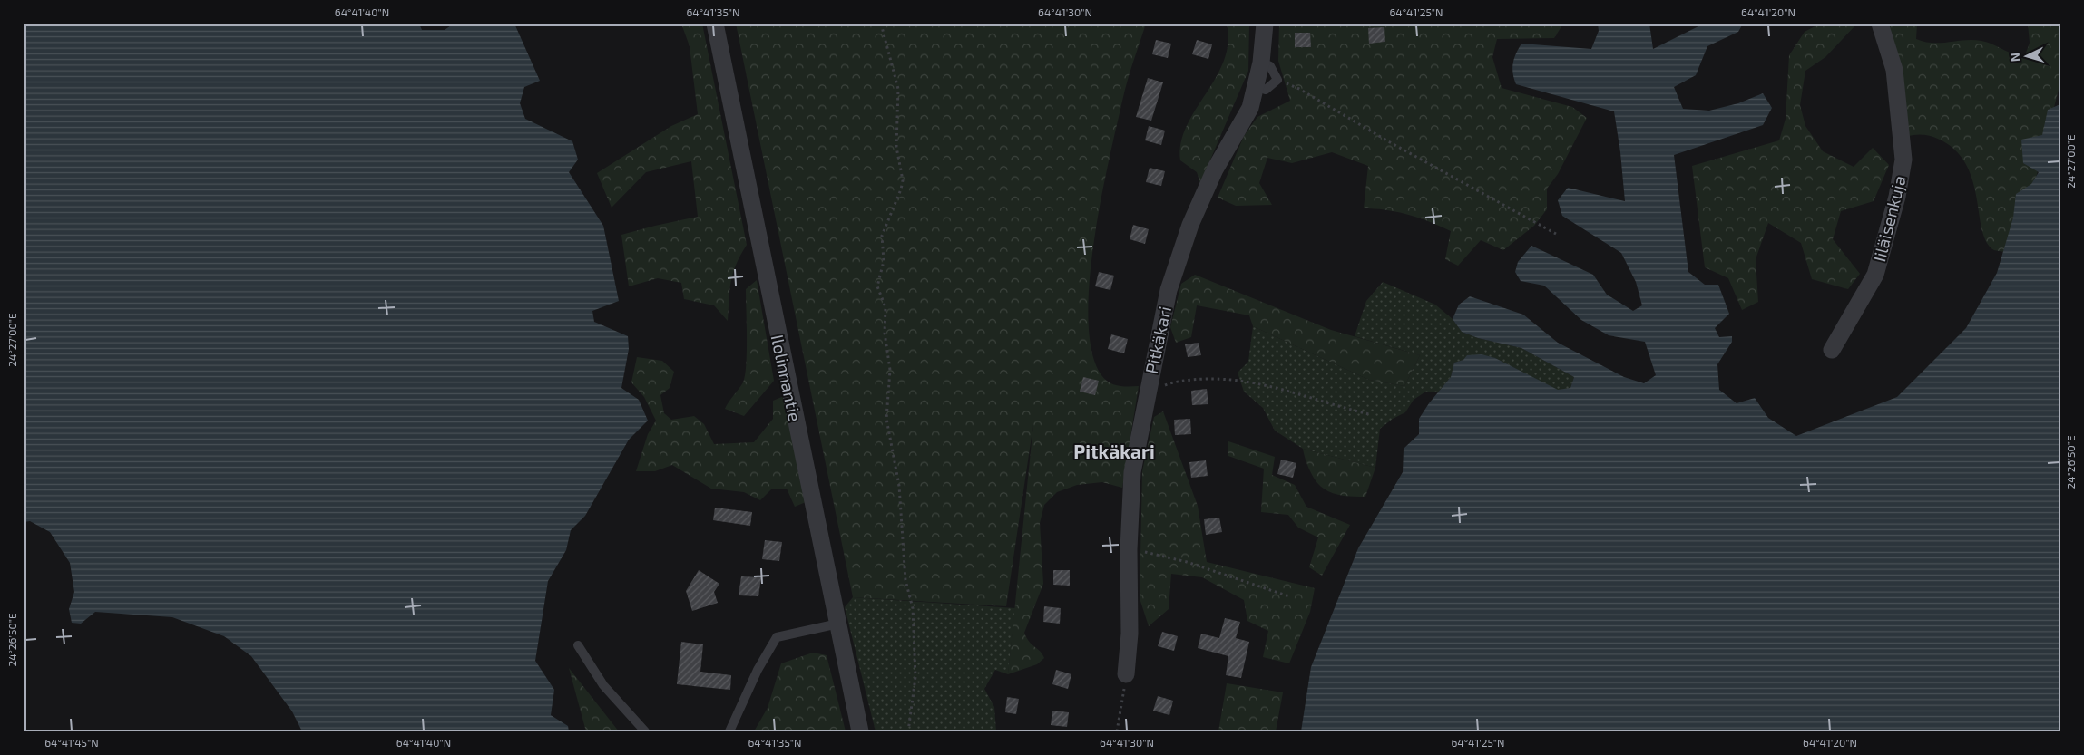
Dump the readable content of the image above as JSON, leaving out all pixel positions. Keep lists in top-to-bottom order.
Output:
{
  "streets": {
    "street": ["Iiläisenkuja", "Pitkäkari", "Ilolinnantie"]
  },
  "districts": ["Pitkäkari"],
  "north": "left",
  "coordinates": [
    "64°41'40\"N",
    "64°41'35\"N",
    "64°41'30\"N",
    "64°41'25\"N",
    "64°41'20\"N",
    "24°27'00\"E",
    "24°26'50\"E",
    "64°41'45\"N"
  ]
}
